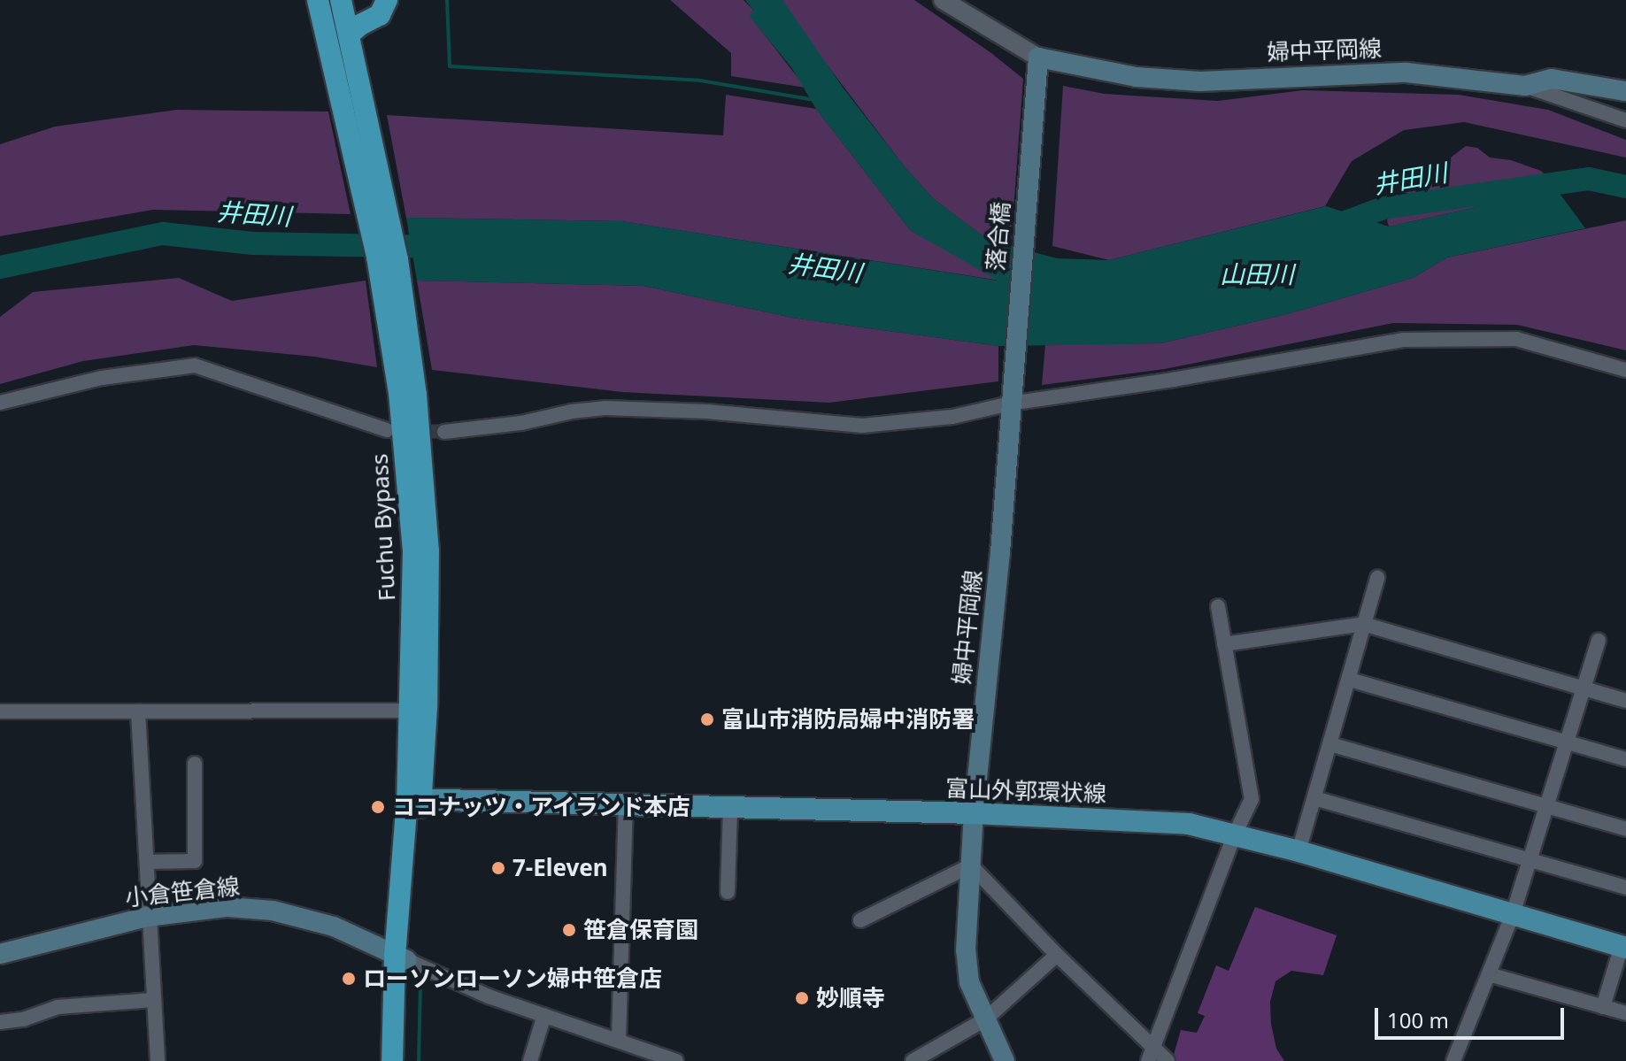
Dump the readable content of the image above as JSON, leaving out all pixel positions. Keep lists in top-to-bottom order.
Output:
{
  "streets": {
    "highway": ["Fuchu Bypass"],
    "main road": [
      "婦中平岡線",
      "落合橋",
      "富山外郭環状線",
      "小倉笹倉線"
    ]
  },
  "crossings": [
    ["婦中平岡線", "落合橋"],
    ["婦中平岡線", "富山外郭環状線"],
    ["Fuchu Bypass", "富山外郭環状線"],
    ["Fuchu Bypass", "小倉笹倉線"]
  ],
  "water": ["井田川", "山田川"],
  "places": [
    "富山市消防局婦中消防署",
    "ココナッツ・アイランド本店",
    "7-Eleven",
    "笹倉保育園",
    "ローソンローソン婦中笹倉店",
    "妙順寺"
  ],
  "scale_bar": "100 m"
}
